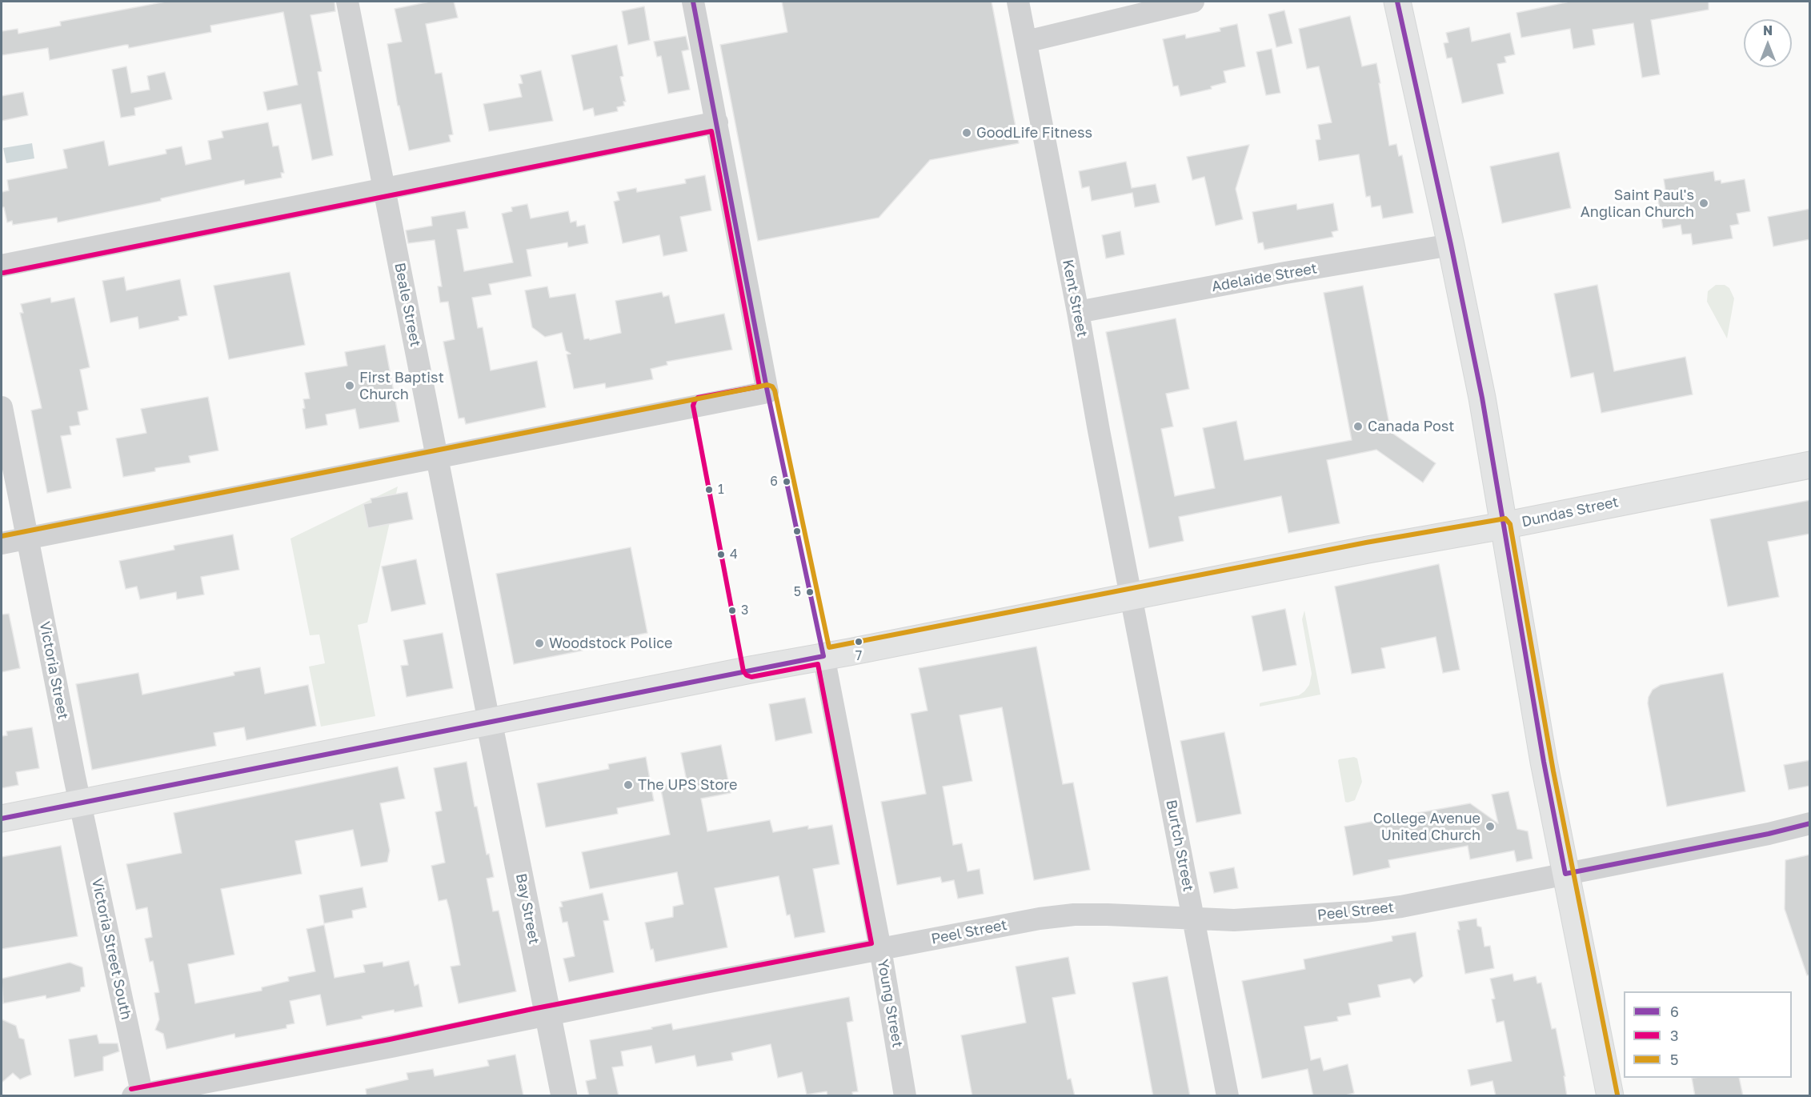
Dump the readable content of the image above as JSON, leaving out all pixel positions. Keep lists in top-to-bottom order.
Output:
{
  "streets": {
    "main road": ["Dundas Street"],
    "street": [
      "Adelaide Street",
      "Kent Street",
      "Beale Street",
      "Victoria Street",
      "Burtch Street",
      "Bay Street",
      "Peel Street",
      "Victoria Street South",
      "Young Street"
    ]
  },
  "crossings": [
    ["Adelaide Street", "Kent Street"],
    ["Kent Street", "Dundas Street"],
    ["Kent Street", "Burtch Street"],
    ["Beale Street", "Dundas Street"],
    ["Beale Street", "Bay Street"],
    ["Dundas Street", "Victoria Street"],
    ["Dundas Street", "Burtch Street"],
    ["Dundas Street", "Bay Street"],
    ["Dundas Street", "Victoria Street South"],
    ["Dundas Street", "Young Street"],
    ["Victoria Street", "Victoria Street South"],
    ["Burtch Street", "Peel Street"],
    ["Bay Street", "Peel Street"],
    ["Peel Street", "Victoria Street South"],
    ["Peel Street", "Young Street"]
  ],
  "places": [
    "GoodLife Fitness",
    "Saint Paul's Anglican Church",
    "First Baptist Church",
    "Canada Post",
    "6",
    "1",
    "4",
    "5",
    "3",
    "7",
    "Woodstock Police",
    "The UPS Store",
    "College Avenue United Church"
  ],
  "lines": ["transit line 6", "transit line 3", "transit line 5"],
  "legend": ["6", "3", "5"],
  "north": "top"
}
